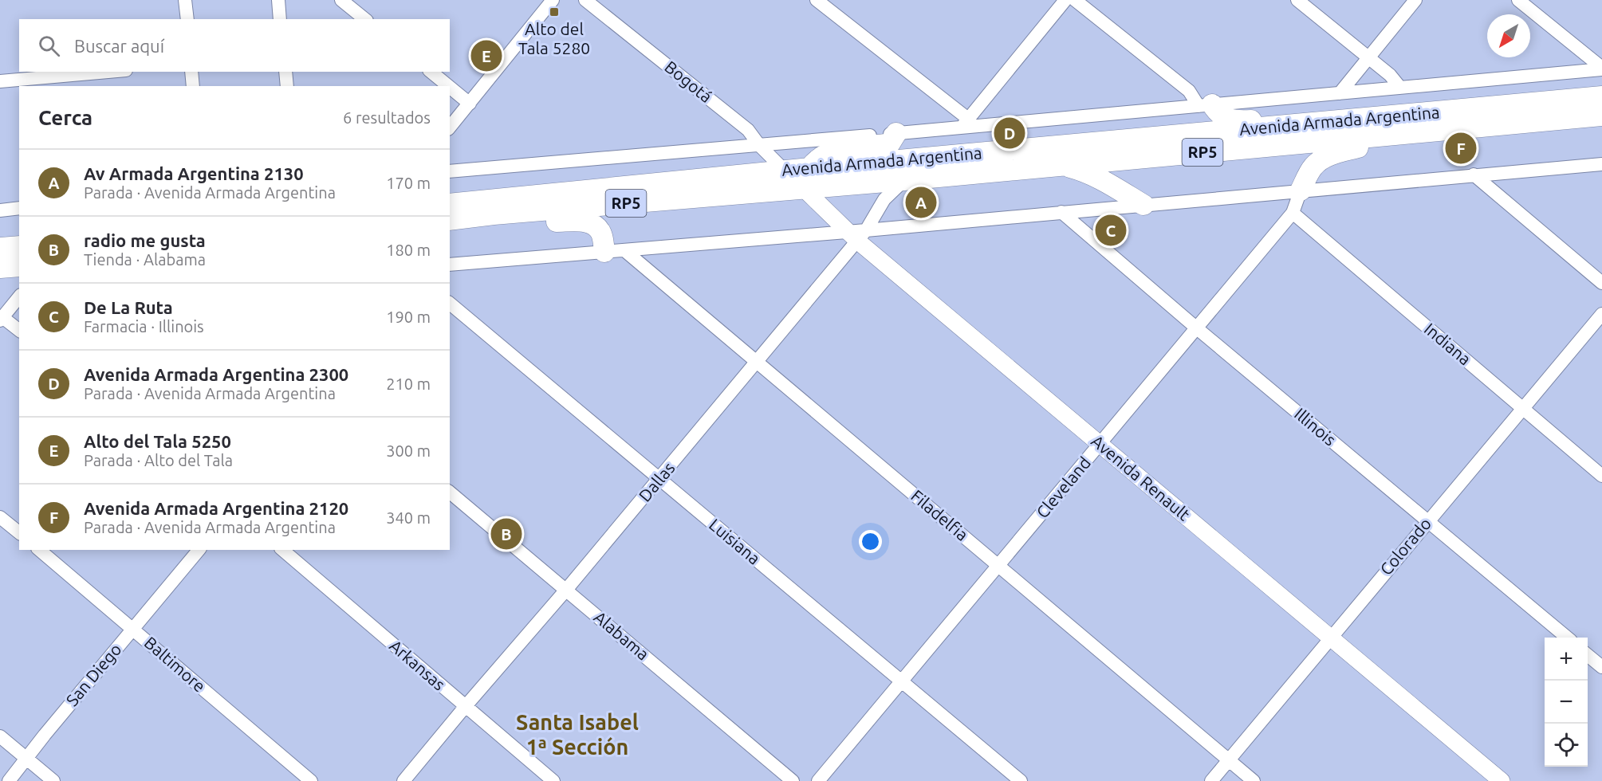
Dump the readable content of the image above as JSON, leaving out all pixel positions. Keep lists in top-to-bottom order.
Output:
{
  "streets": {
    "main road": ["Avenida Armada Argentina", "RP5"],
    "street": [
      "Bogotá",
      "Indiana",
      "Illinois",
      "Avenida Renault",
      "Dallas",
      "Cleveland",
      "Filadelfia",
      "Luisiana",
      "Colorado",
      "Alabama",
      "Baltimore",
      "Arkansas",
      "San Diego"
    ]
  },
  "crossings": [
    ["Bogotá", "Avenida Armada Argentina"],
    ["Bogotá", "Avenida Renault"],
    ["Avenida Armada Argentina", "Avenida Renault"],
    ["Avenida Armada Argentina", "Dallas"],
    ["Indiana", "Cleveland"],
    ["Indiana", "Colorado"],
    ["Illinois", "Cleveland"],
    ["Illinois", "Colorado"],
    ["Avenida Renault", "Dallas"],
    ["Avenida Renault", "Cleveland"],
    ["Avenida Renault", "Colorado"],
    ["Dallas", "Filadelfia"],
    ["Dallas", "Luisiana"],
    ["Dallas", "Alabama"],
    ["Dallas", "Arkansas"],
    ["Cleveland", "Filadelfia"],
    ["Cleveland", "Luisiana"],
    ["Filadelfia", "Colorado"],
    ["Baltimore", "San Diego"]
  ],
  "districts": ["Santa Isabel 1ª Sección"],
  "places": {
    "transit": ["Alto del Tala 5280"]
  },
  "north": "bottom left",
  "page": {
    "search": "Buscar aquí",
    "pins": [
      "E",
      "D",
      "F",
      "A",
      "C",
      "B"
    ],
    "heading": ["Cerca", "6 resultados"],
    "list": [
      {
        "mark": "A",
        "name": "Av Armada Argentina 2130",
        "note": "Parada · Avenida Armada Argentina",
        "value": "170 m"
      },
      {
        "mark": "B",
        "name": "radio me gusta",
        "note": "Tienda · Alabama",
        "value": "180 m"
      },
      {
        "mark": "C",
        "name": "De La Ruta",
        "note": "Farmacia · Illinois",
        "value": "190 m"
      },
      {
        "mark": "D",
        "name": "Avenida Armada Argentina 2300",
        "note": "Parada · Avenida Armada Argentina",
        "value": "210 m"
      },
      {
        "mark": "E",
        "name": "Alto del Tala 5250",
        "note": "Parada · Alto del Tala",
        "value": "300 m"
      },
      {
        "mark": "F",
        "name": "Avenida Armada Argentina 2120",
        "note": "Parada · Avenida Armada Argentina",
        "value": "340 m"
      }
    ],
    "map_buttons": ["+", "−"]
  }
}
